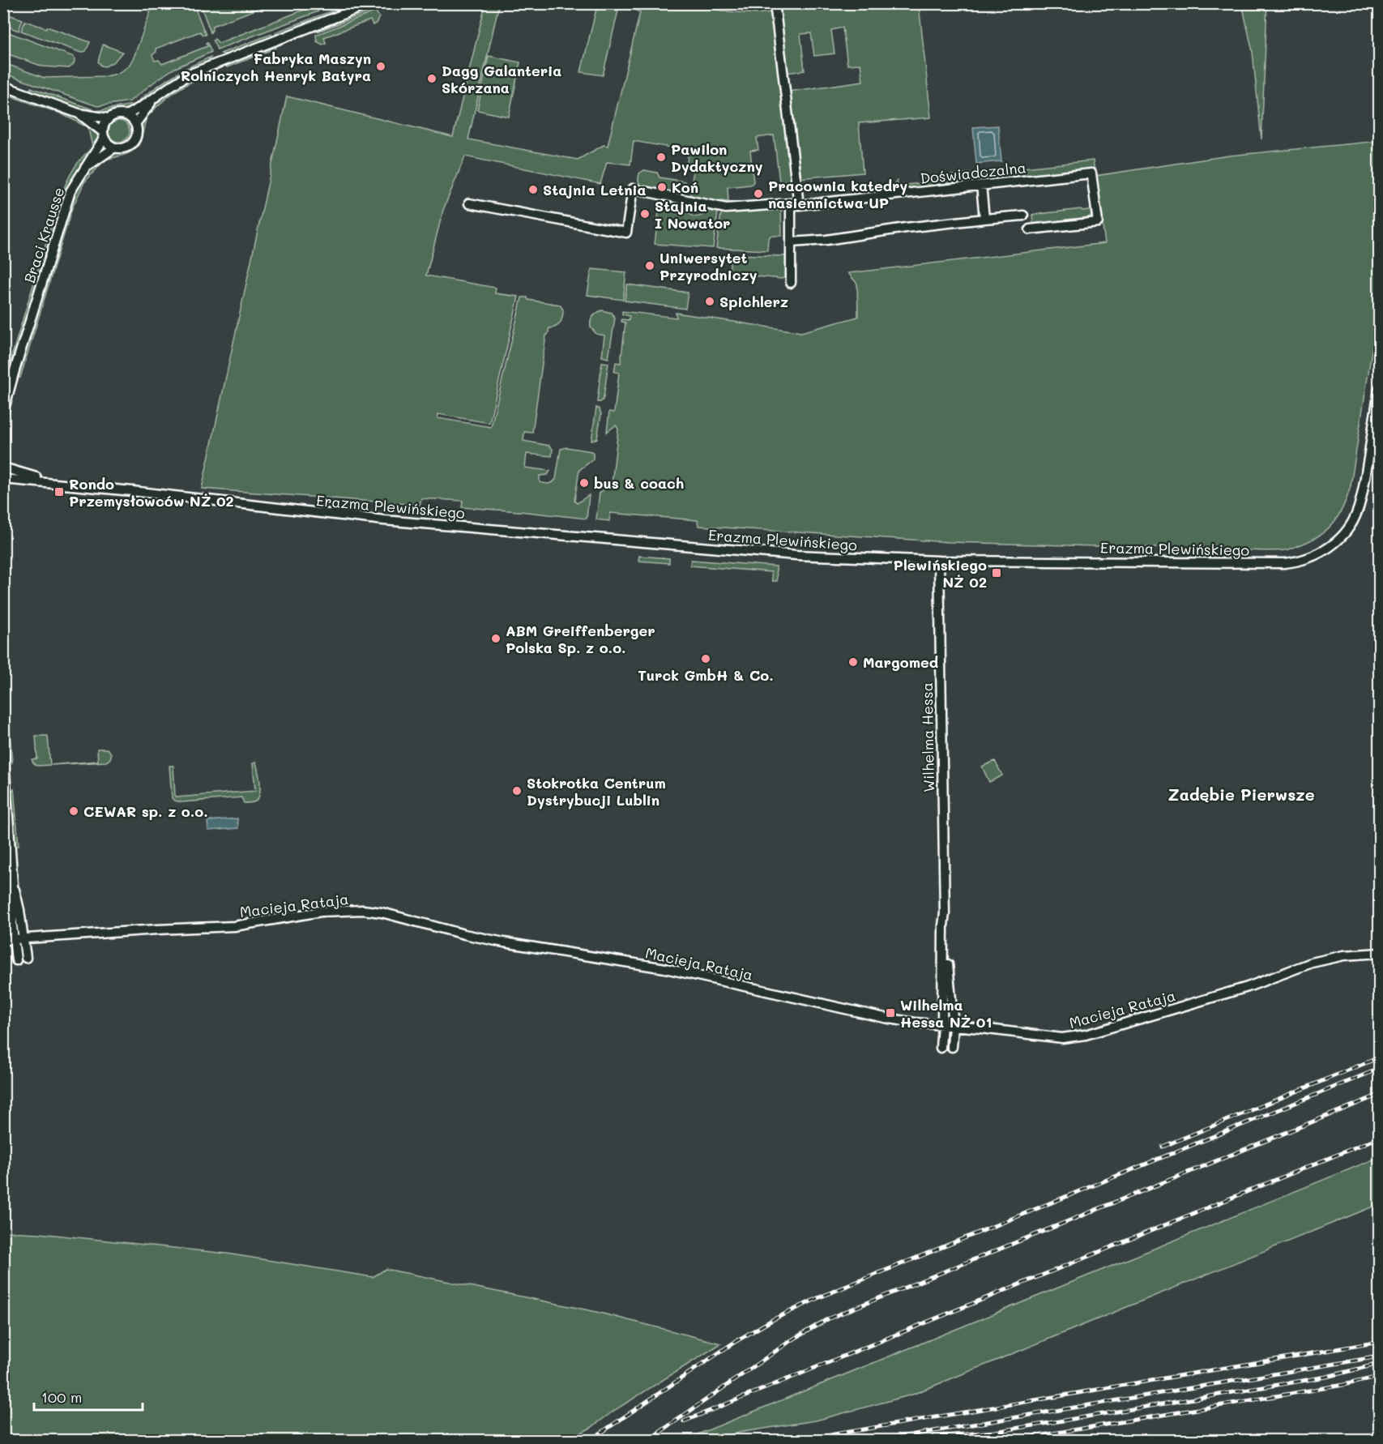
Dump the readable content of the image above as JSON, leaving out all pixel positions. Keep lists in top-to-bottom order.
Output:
{
  "streets": {
    "street": [
      "Doświadczalna",
      "Braci Krausse",
      "Erazma Plewińskiego",
      "Wilhelma Hessa",
      "Macieja Rataja"
    ]
  },
  "crossings": [
    ["Erazma Plewińskiego", "Wilhelma Hessa"],
    ["Wilhelma Hessa", "Macieja Rataja"]
  ],
  "districts": ["Zadębie Pierwsze"],
  "places": {
    "other": [
      "Fabryka Maszyn Rolniczych Henryk Batyra",
      "Dagg Galanteria Skórzana",
      "Pawilon Dydaktyczny",
      "Koń",
      "Stajnia Letnia",
      "Pracownia katedry nasiennictwa UP",
      "Stajnia I Nowator",
      "Uniwersytet Przyrodniczy",
      "Spichlerz",
      "bus & coach",
      "ABM Greiffenberger Polska Sp. z o.o.",
      "Turck GmbH & Co.",
      "Margomed",
      "Stokrotka Centrum Dystrybucji Lublin",
      "CEWAR sp. z o.o."
    ],
    "transit": ["Rondo Przemysłowców NŻ 02", "Plewińskiego NŻ 02", "Wilhelma Hessa NŻ 01"]
  },
  "scale_bar": "100 m"
}
